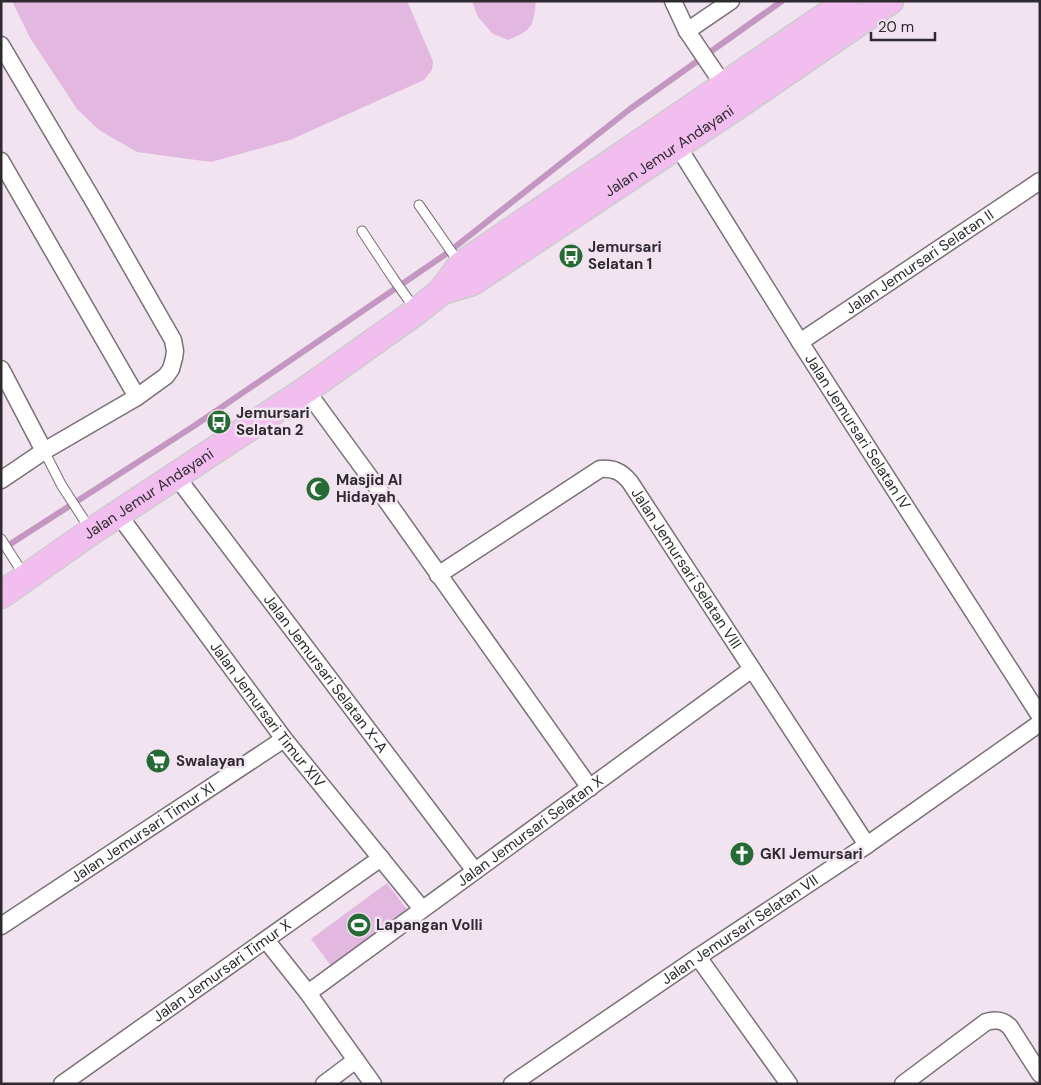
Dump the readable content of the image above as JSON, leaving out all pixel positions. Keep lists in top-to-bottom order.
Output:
{
  "streets": {
    "main road": ["Jalan Jemur Andayani"],
    "street": [
      "Jalan Jemursari Selatan II",
      "Jalan Jemursari Selatan IV",
      "Jalan Jemursari Selatan VIII",
      "Jalan Jemursari Selatan X-A",
      "Jalan Jemursari Timur XIV",
      "Jalan Jemursari Selatan X",
      "Jalan Jemursari Timur XI",
      "Jalan Jemursari Selatan VII",
      "Jalan Jemursari Timur X"
    ]
  },
  "crossings": [
    ["Jalan Jemur Andayani", "Jalan Jemursari Selatan IV"],
    ["Jalan Jemur Andayani", "Jalan Jemursari Selatan X-A"],
    ["Jalan Jemur Andayani", "Jalan Jemursari Timur XIV"],
    ["Jalan Jemursari Selatan II", "Jalan Jemursari Selatan IV"],
    ["Jalan Jemursari Selatan VIII", "Jalan Jemursari Selatan X"],
    ["Jalan Jemursari Selatan VIII", "Jalan Jemursari Selatan VII"],
    ["Jalan Jemursari Selatan X-A", "Jalan Jemursari Selatan X"],
    ["Jalan Jemursari Timur XIV", "Jalan Jemursari Selatan X"],
    ["Jalan Jemursari Timur XIV", "Jalan Jemursari Timur XI"],
    ["Jalan Jemursari Timur XIV", "Jalan Jemursari Timur X"]
  ],
  "places": {
    "bus stop": ["Jemursari Selatan 1", "Jemursari Selatan 2"],
    "mosque": ["Masjid Al Hidayah"],
    "supermarket": ["Swalayan"],
    "church": ["GKI Jemursari"],
    "sports": ["Lapangan Volli"]
  },
  "scale_bar": "20 m"
}
